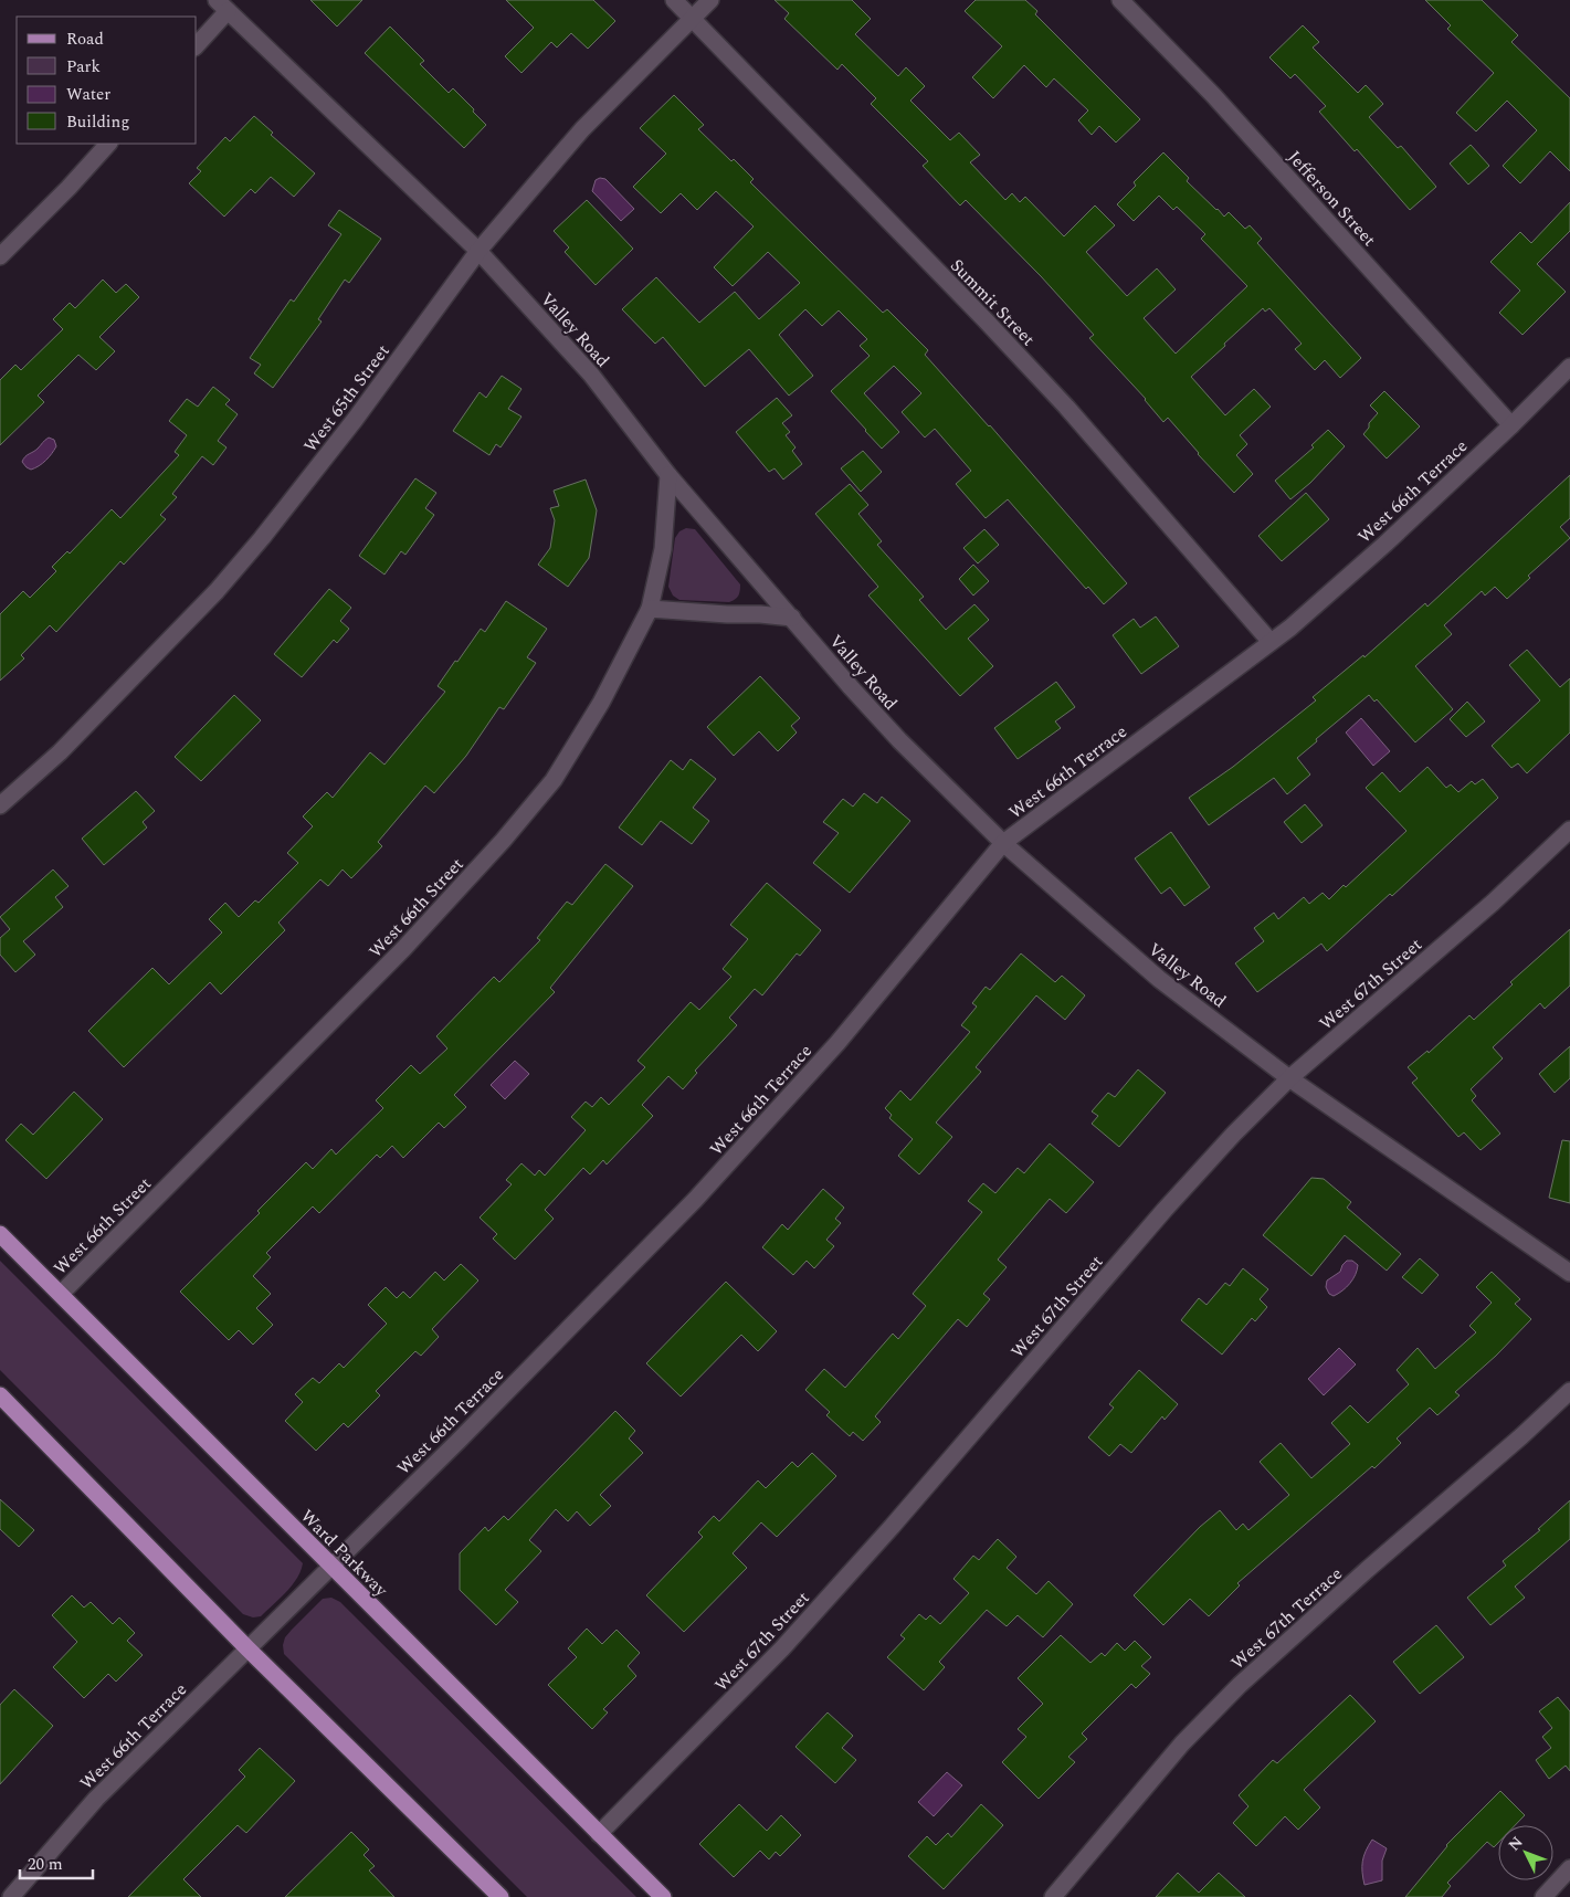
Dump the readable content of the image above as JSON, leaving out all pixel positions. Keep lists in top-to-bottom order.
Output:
{
  "streets": {
    "main road": ["Ward Parkway"],
    "street": [
      "Jefferson Street",
      "Summit Street",
      "Valley Road",
      "West 65th Street",
      "West 66th Terrace",
      "West 66th Street",
      "West 67th Street",
      "West 67th Terrace"
    ]
  },
  "crossings": [
    ["Jefferson Street", "West 66th Terrace"],
    ["Summit Street", "West 65th Street"],
    ["Summit Street", "West 66th Terrace"],
    ["Valley Road", "West 65th Street"],
    ["Valley Road", "West 66th Terrace"],
    ["Valley Road", "West 66th Street"],
    ["Valley Road", "West 67th Street"],
    ["West 66th Terrace", "Ward Parkway"],
    ["West 66th Street", "Ward Parkway"],
    ["West 67th Street", "Ward Parkway"]
  ],
  "legend": [
    "Road",
    "Park",
    "Water",
    "Building"
  ],
  "scale_bar": "20 m",
  "north": "top left"
}
